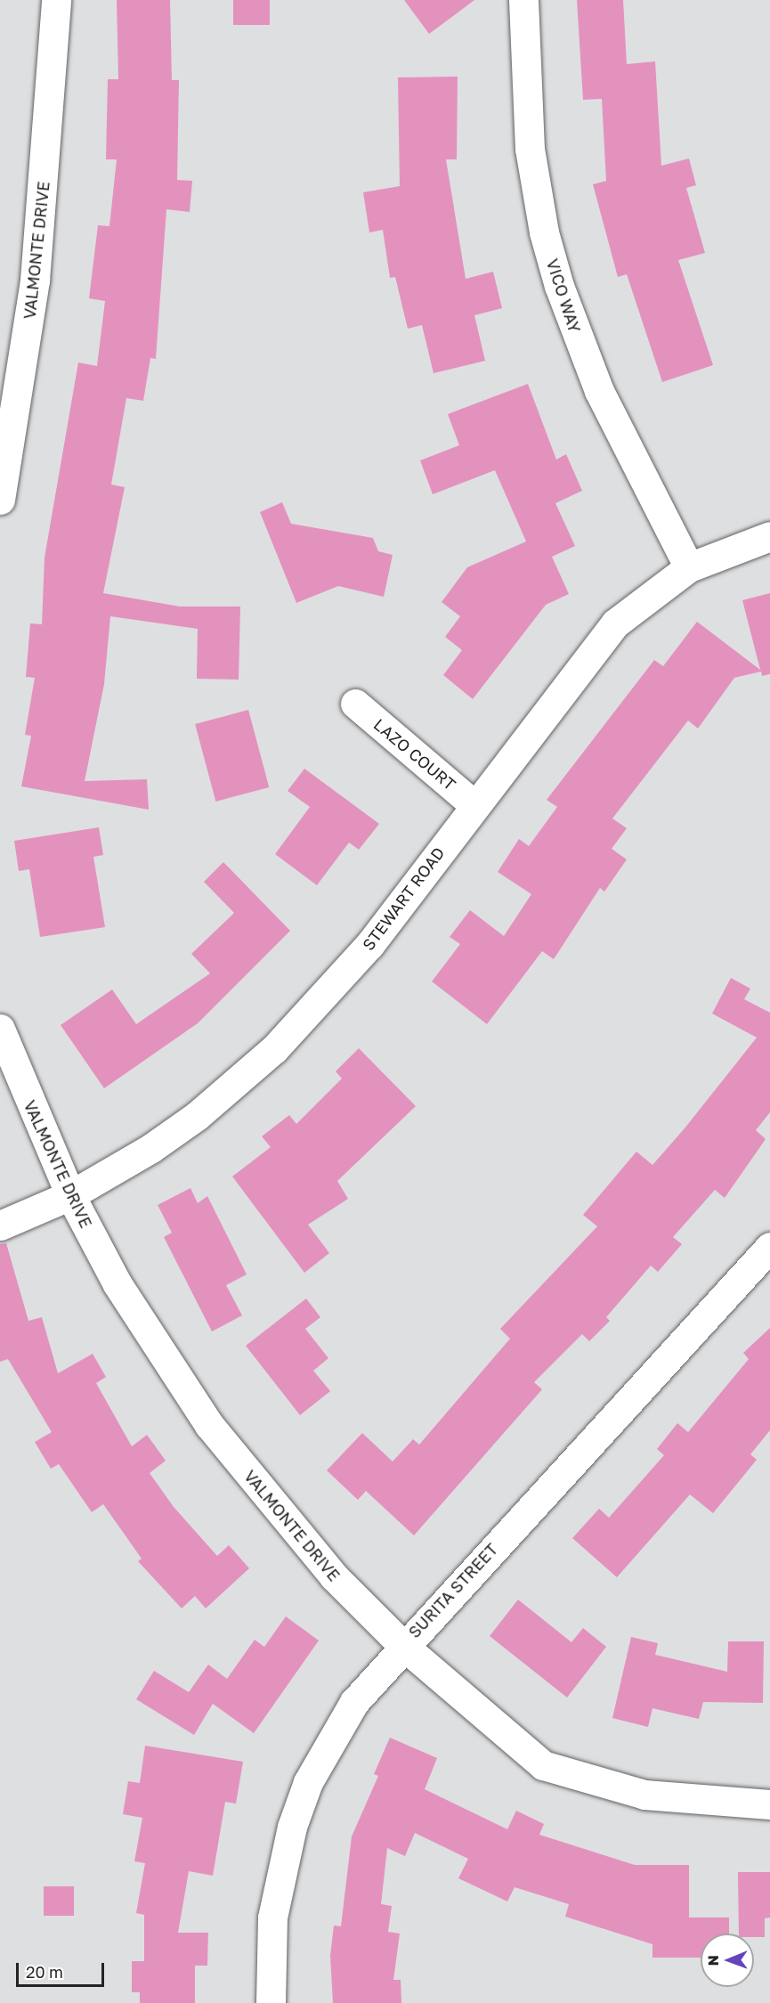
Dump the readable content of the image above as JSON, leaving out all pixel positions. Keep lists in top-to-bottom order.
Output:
{
  "streets": {
    "street": [
      "VALMONTE DRIVE",
      "VICO WAY",
      "LAZO COURT",
      "STEWART ROAD",
      "SURITA STREET"
    ]
  },
  "crossings": [
    ["VALMONTE DRIVE", "STEWART ROAD"],
    ["VALMONTE DRIVE", "SURITA STREET"],
    ["VICO WAY", "STEWART ROAD"],
    ["LAZO COURT", "STEWART ROAD"]
  ],
  "scale_bar": "20 m",
  "north": "left"
}
